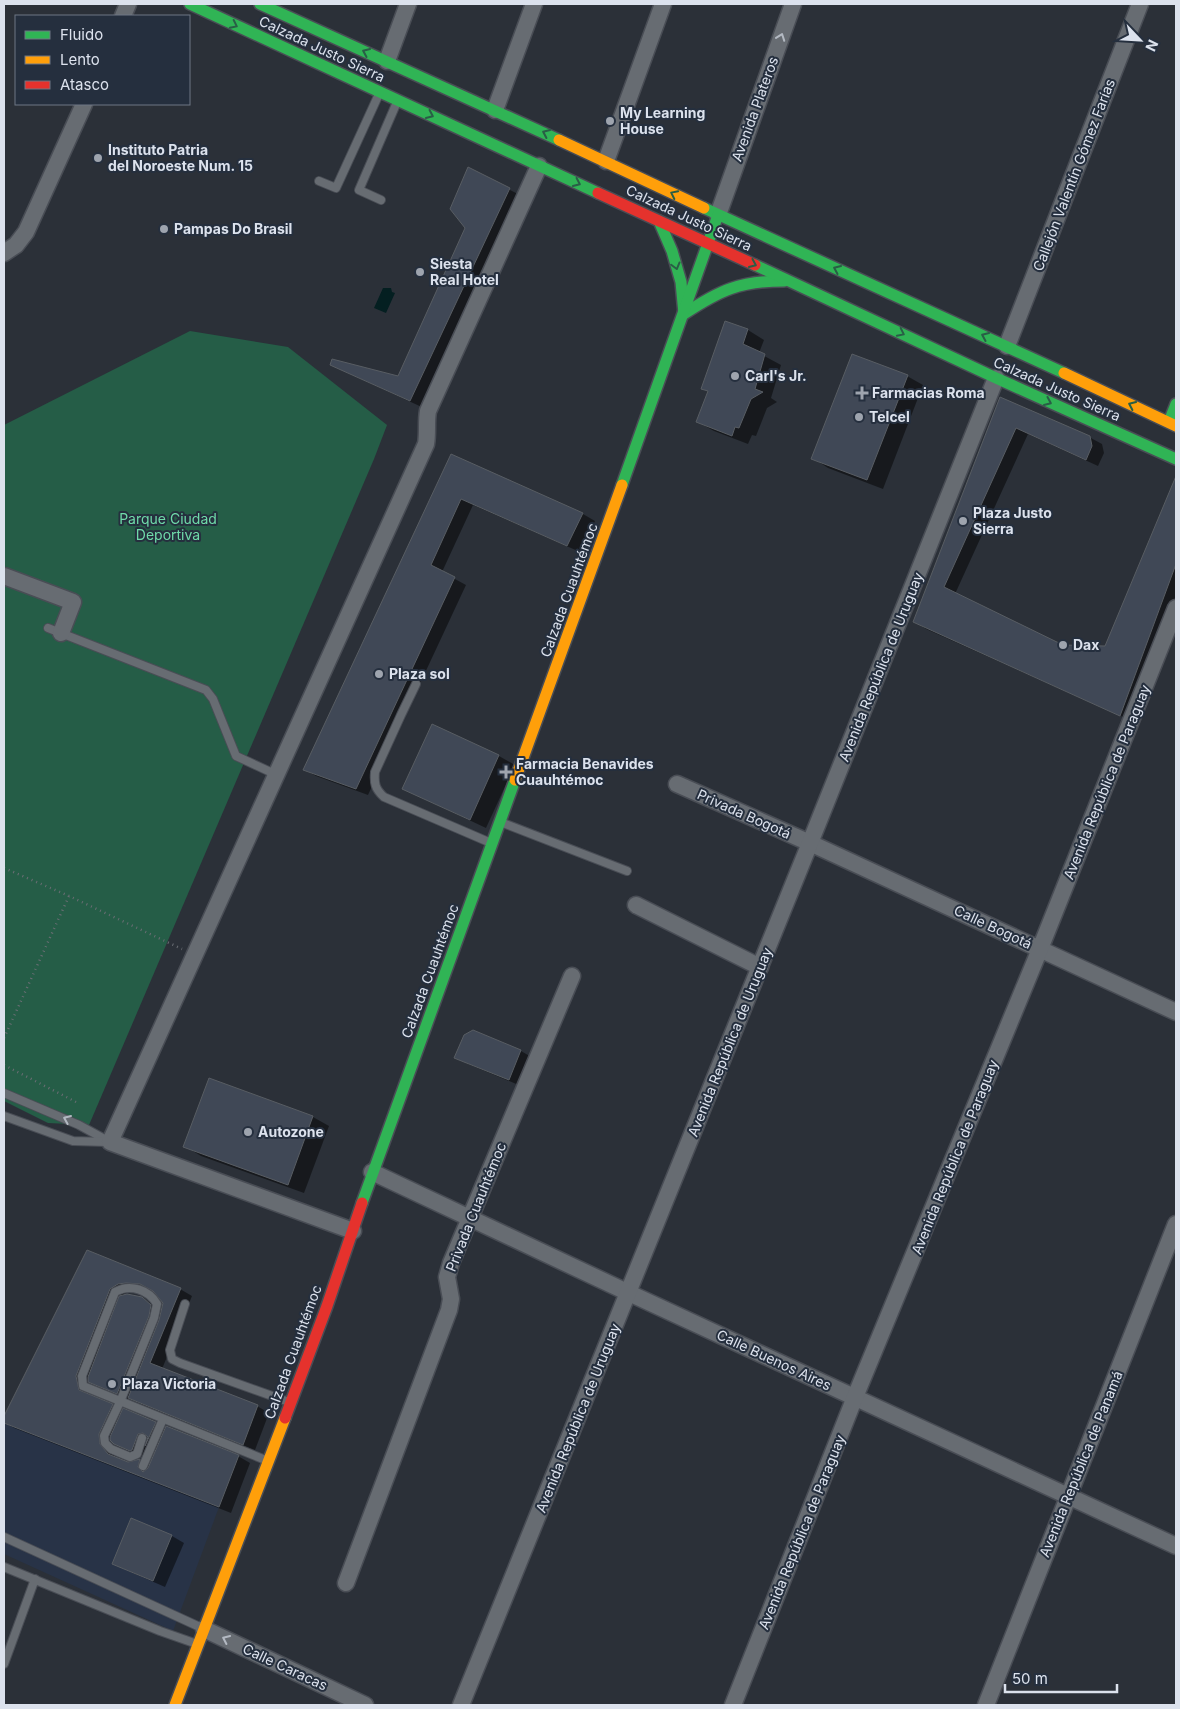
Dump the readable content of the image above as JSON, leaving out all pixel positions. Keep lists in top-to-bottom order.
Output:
{
  "streets": {
    "main road": ["Calzada Justo Sierra", "Calzada Cuauhtémoc"],
    "street": [
      "Avenida Plateros",
      "Callejón Valentín Gómez Farías",
      "Avenida República de Uruguay",
      "Avenida República de Paraguay",
      "Privada Bogotá",
      "Calle Bogotá",
      "Privada Cuauhtémoc",
      "Calle Buenos Aires",
      "Avenida República de Panamá",
      "Calle Caracas"
    ]
  },
  "crossings": [
    ["Calzada Justo Sierra", "Avenida Plateros"],
    ["Calzada Justo Sierra", "Callejón Valentín Gómez Farías"],
    ["Calzada Justo Sierra", "Calzada Cuauhtémoc"],
    ["Calzada Justo Sierra", "Avenida República de Uruguay"],
    ["Avenida Plateros", "Calzada Cuauhtémoc"],
    ["Calzada Cuauhtémoc", "Calle Buenos Aires"],
    ["Calzada Cuauhtémoc", "Calle Caracas"],
    ["Avenida República de Uruguay", "Privada Bogotá"],
    ["Avenida República de Uruguay", "Calle Bogotá"],
    ["Avenida República de Uruguay", "Calle Buenos Aires"],
    ["Avenida República de Paraguay", "Calle Bogotá"],
    ["Avenida República de Paraguay", "Calle Buenos Aires"],
    ["Privada Bogotá", "Calle Bogotá"],
    ["Privada Cuauhtémoc", "Calle Buenos Aires"],
    ["Calle Buenos Aires", "Avenida República de Panamá"]
  ],
  "one_way": ["Calle Caracas"],
  "parks": ["Parque Ciudad Deportiva"],
  "places": {
    "other": [
      "My Learning House",
      "Instituto Patria del Noroeste Num. 15",
      "Pampas Do Brasil",
      "Siesta Real Hotel",
      "Carl's Jr.",
      "Telcel",
      "Plaza Justo Sierra",
      "Dax",
      "Plaza sol",
      "Autozone",
      "Plaza Victoria"
    ],
    "health": ["Farmacias Roma", "Farmacia Benavides Cuauhtémoc"]
  },
  "legend": ["Fluido", "Lento", "Atasco"],
  "scale_bar": "50 m",
  "north": "bottom right"
}
